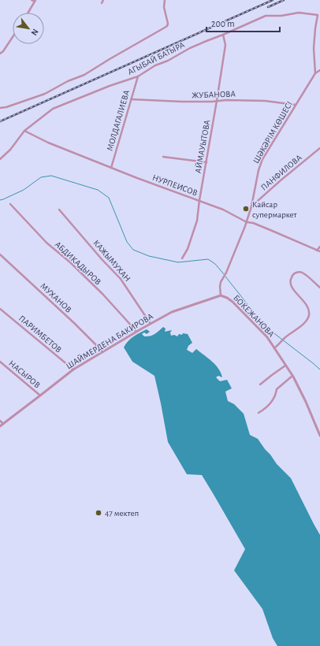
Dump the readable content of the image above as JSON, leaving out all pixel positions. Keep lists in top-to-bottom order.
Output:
{
  "streets": {
    "street": [
      "АГЫБАЙ БАТЫРА",
      "ЖУБАНОВА",
      "МОЛДАГАЛИЕВА",
      "ШӘКӘРІМ КӨШЕСІ",
      "АЙМАУЫТОВА",
      "ПАНФИЛОВА",
      "НУРПЕИСОВ",
      "КАЖЫМУХАН",
      "АБДИКАДЫРОВ",
      "МУХАНОВ",
      "БОКЕЖАНОВА",
      "ПАРИМБЕТОВ",
      "ШАЙМЕРДЕНА БАКИРОВА",
      "НАСЫРОВ"
    ]
  },
  "crossings": [
    ["АГЫБАЙ БАТЫРА", "МОЛДАГАЛИЕВА"],
    ["АГЫБАЙ БАТЫРА", "ШӘКӘРІМ КӨШЕСІ"],
    ["АГЫБАЙ БАТЫРА", "АЙМАУЫТОВА"],
    ["АГЫБАЙ БАТЫРА", "НУРПЕИСОВ"],
    ["ЖУБАНОВА", "МОЛДАГАЛИЕВА"],
    ["ЖУБАНОВА", "ШӘКӘРІМ КӨШЕСІ"],
    ["ЖУБАНОВА", "АЙМАУЫТОВА"],
    ["МОЛДАГАЛИЕВА", "НУРПЕИСОВ"],
    ["ШӘКӘРІМ КӨШЕСІ", "ПАНФИЛОВА"],
    ["ШӘКӘРІМ КӨШЕСІ", "НУРПЕИСОВ"],
    ["ШӘКӘРІМ КӨШЕСІ", "БОКЕЖАНОВА"],
    ["АЙМАУЫТОВА", "НУРПЕИСОВ"],
    ["КАЖЫМУХАН", "ШАЙМЕРДЕНА БАКИРОВА"],
    ["АБДИКАДЫРОВ", "ШАЙМЕРДЕНА БАКИРОВА"],
    ["МУХАНОВ", "ШАЙМЕРДЕНА БАКИРОВА"],
    ["БОКЕЖАНОВА", "ШАЙМЕРДЕНА БАКИРОВА"],
    ["ПАРИМБЕТОВ", "ШАЙМЕРДЕНА БАКИРОВА"],
    ["ШАЙМЕРДЕНА БАКИРОВА", "НАСЫРОВ"]
  ],
  "places": ["Кайсар супермаркет", "47 мектеп"],
  "scale_bar": "200 m",
  "north": "bottom right"
}
